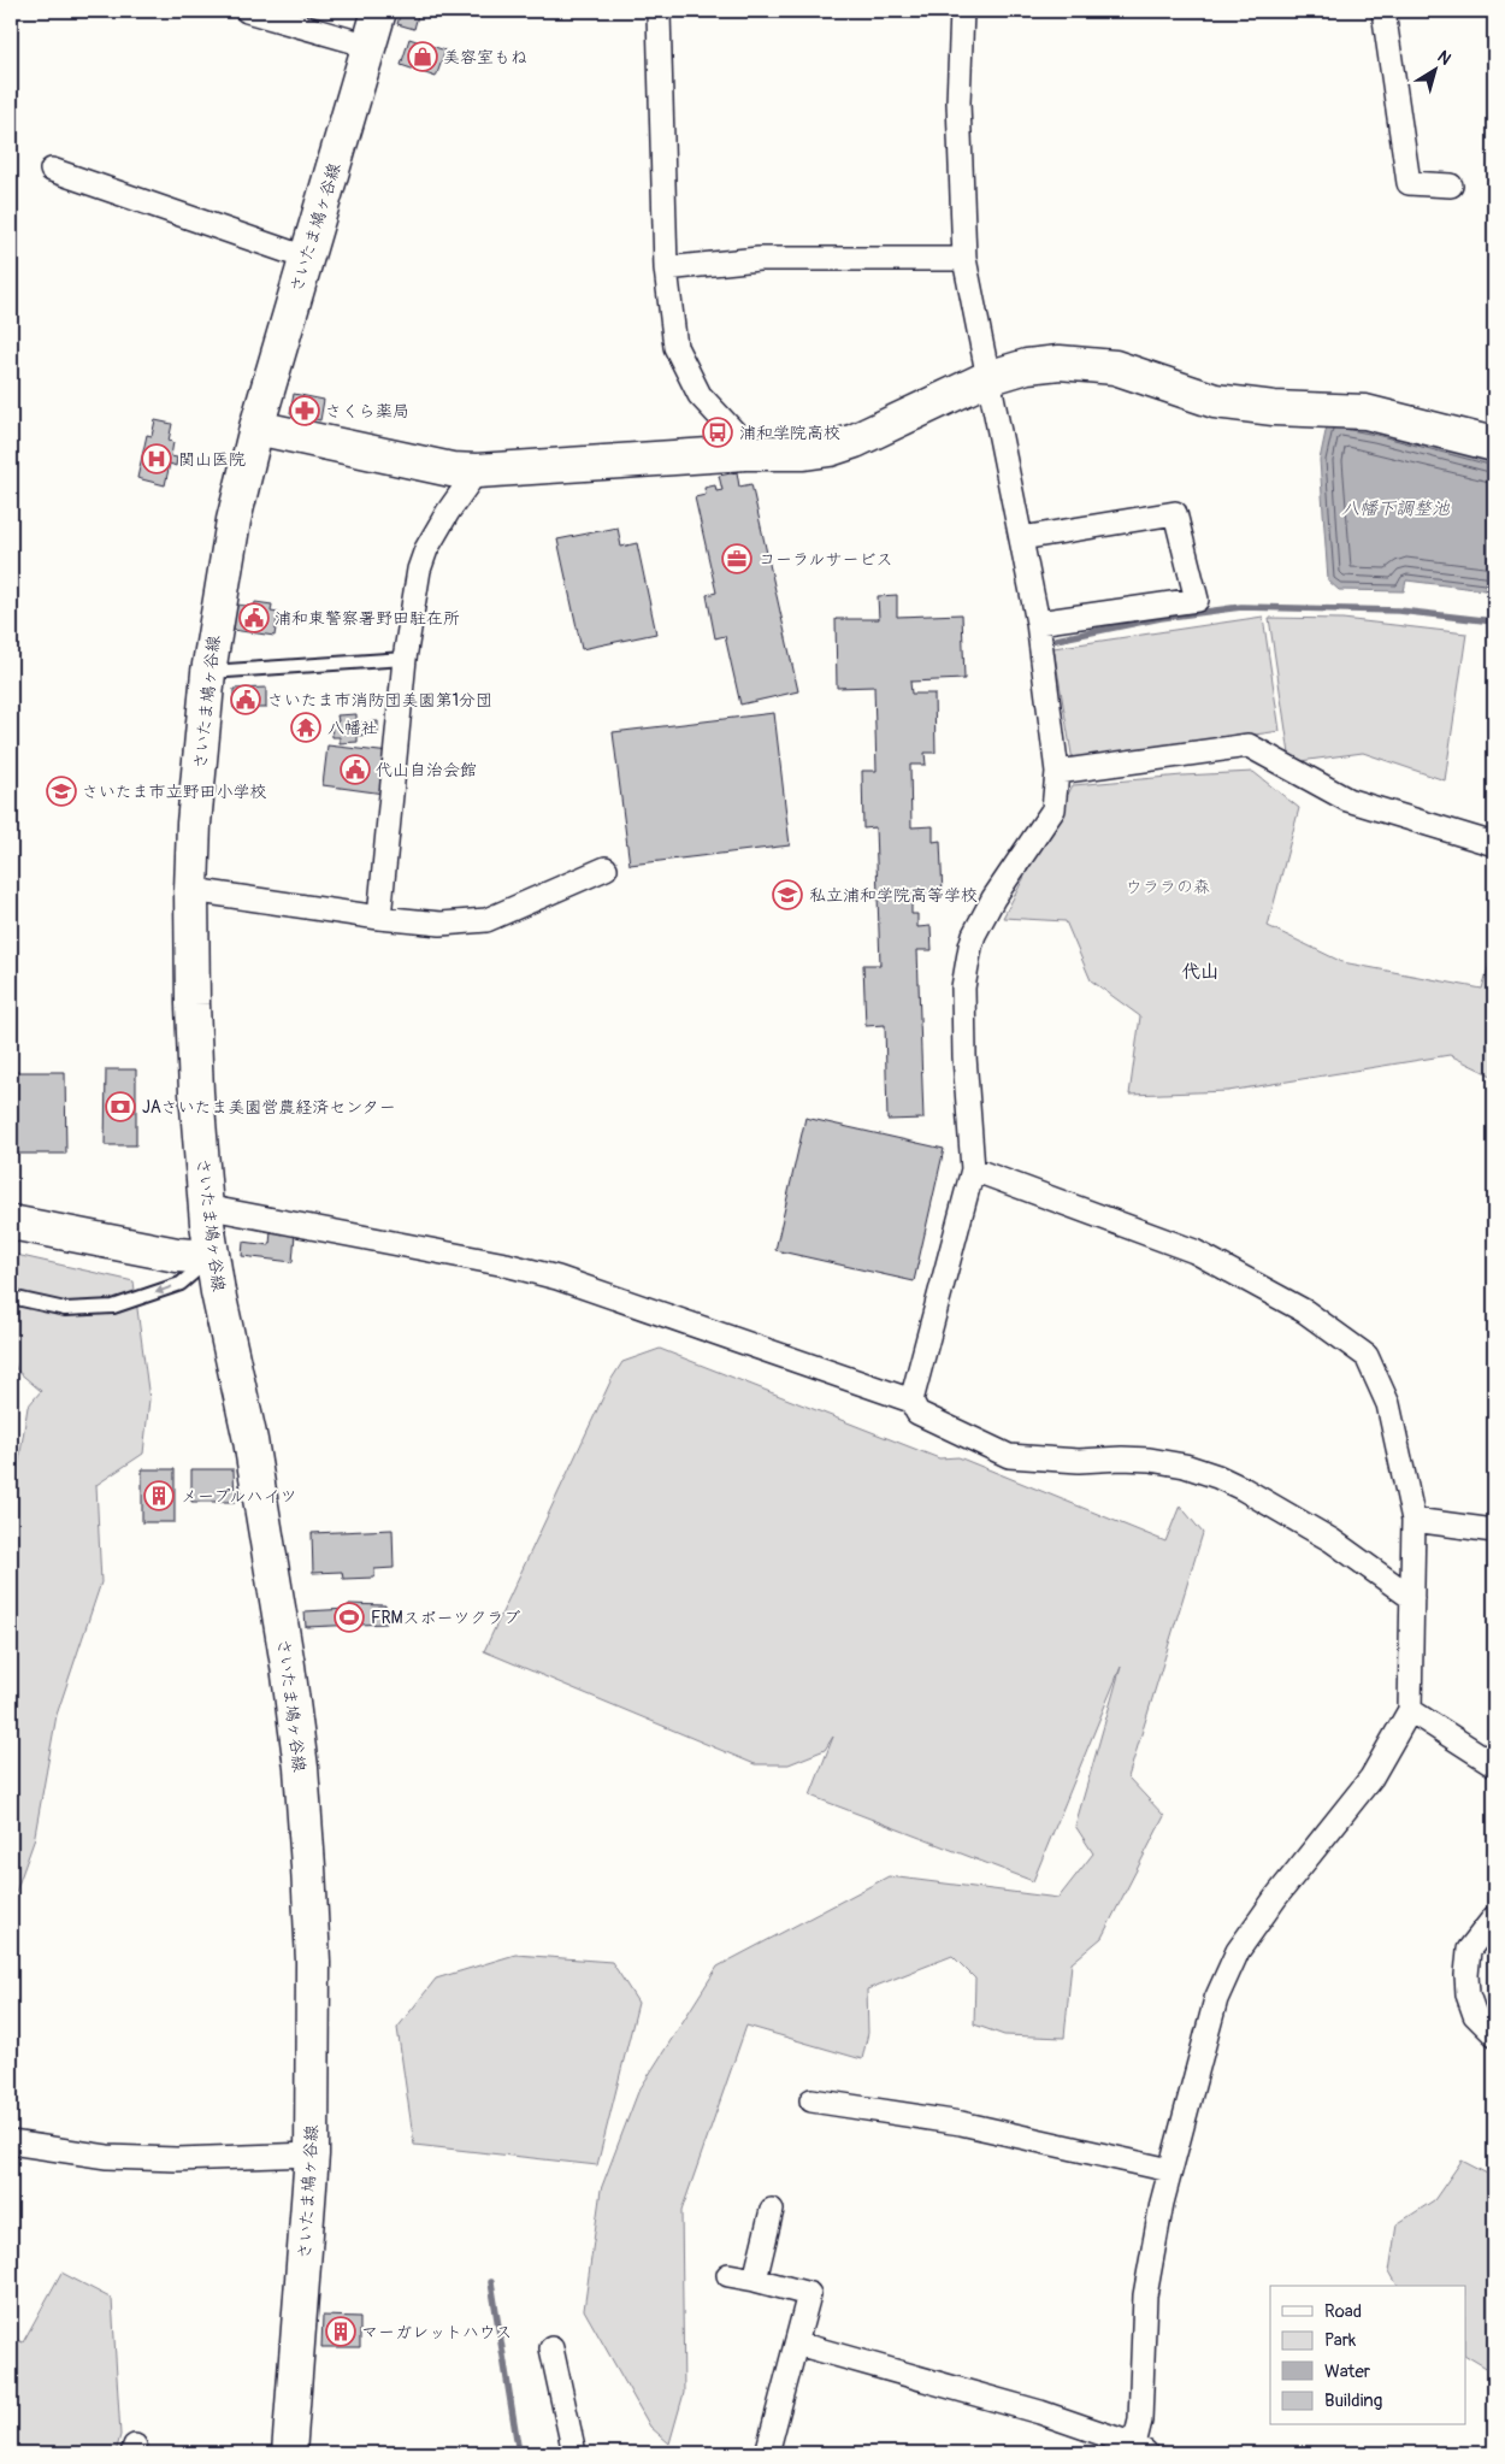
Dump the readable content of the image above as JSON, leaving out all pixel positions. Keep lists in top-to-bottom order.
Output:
{
  "streets": {
    "main road": ["さいたま鳩ヶ谷線"]
  },
  "districts": ["代山"],
  "water": ["八幡下調整池"],
  "parks": ["ウララの森"],
  "places": {
    "shop": ["美容室もね"],
    "pharmacy": ["さくら薬局"],
    "bus stop": ["浦和学院高校"],
    "hospital": ["関山医院"],
    "office": ["コーラルサービス"],
    "public building": ["浦和東警察署野田駐在所", "さいたま市消防団美園第1分団", "代山自治会館"],
    "temple": ["八幡社"],
    "school or university": ["さいたま市立野田小学校", "私立浦和学院高等学校"],
    "bank": ["JAさいたま美園営農経済センター"],
    "building": ["メープルハイツ", "マーガレットハウス"],
    "sports": ["FRMスポーツクラブ"]
  },
  "legend": [
    "Road",
    "Park",
    "Water",
    "Building"
  ],
  "north": "top right"
}
